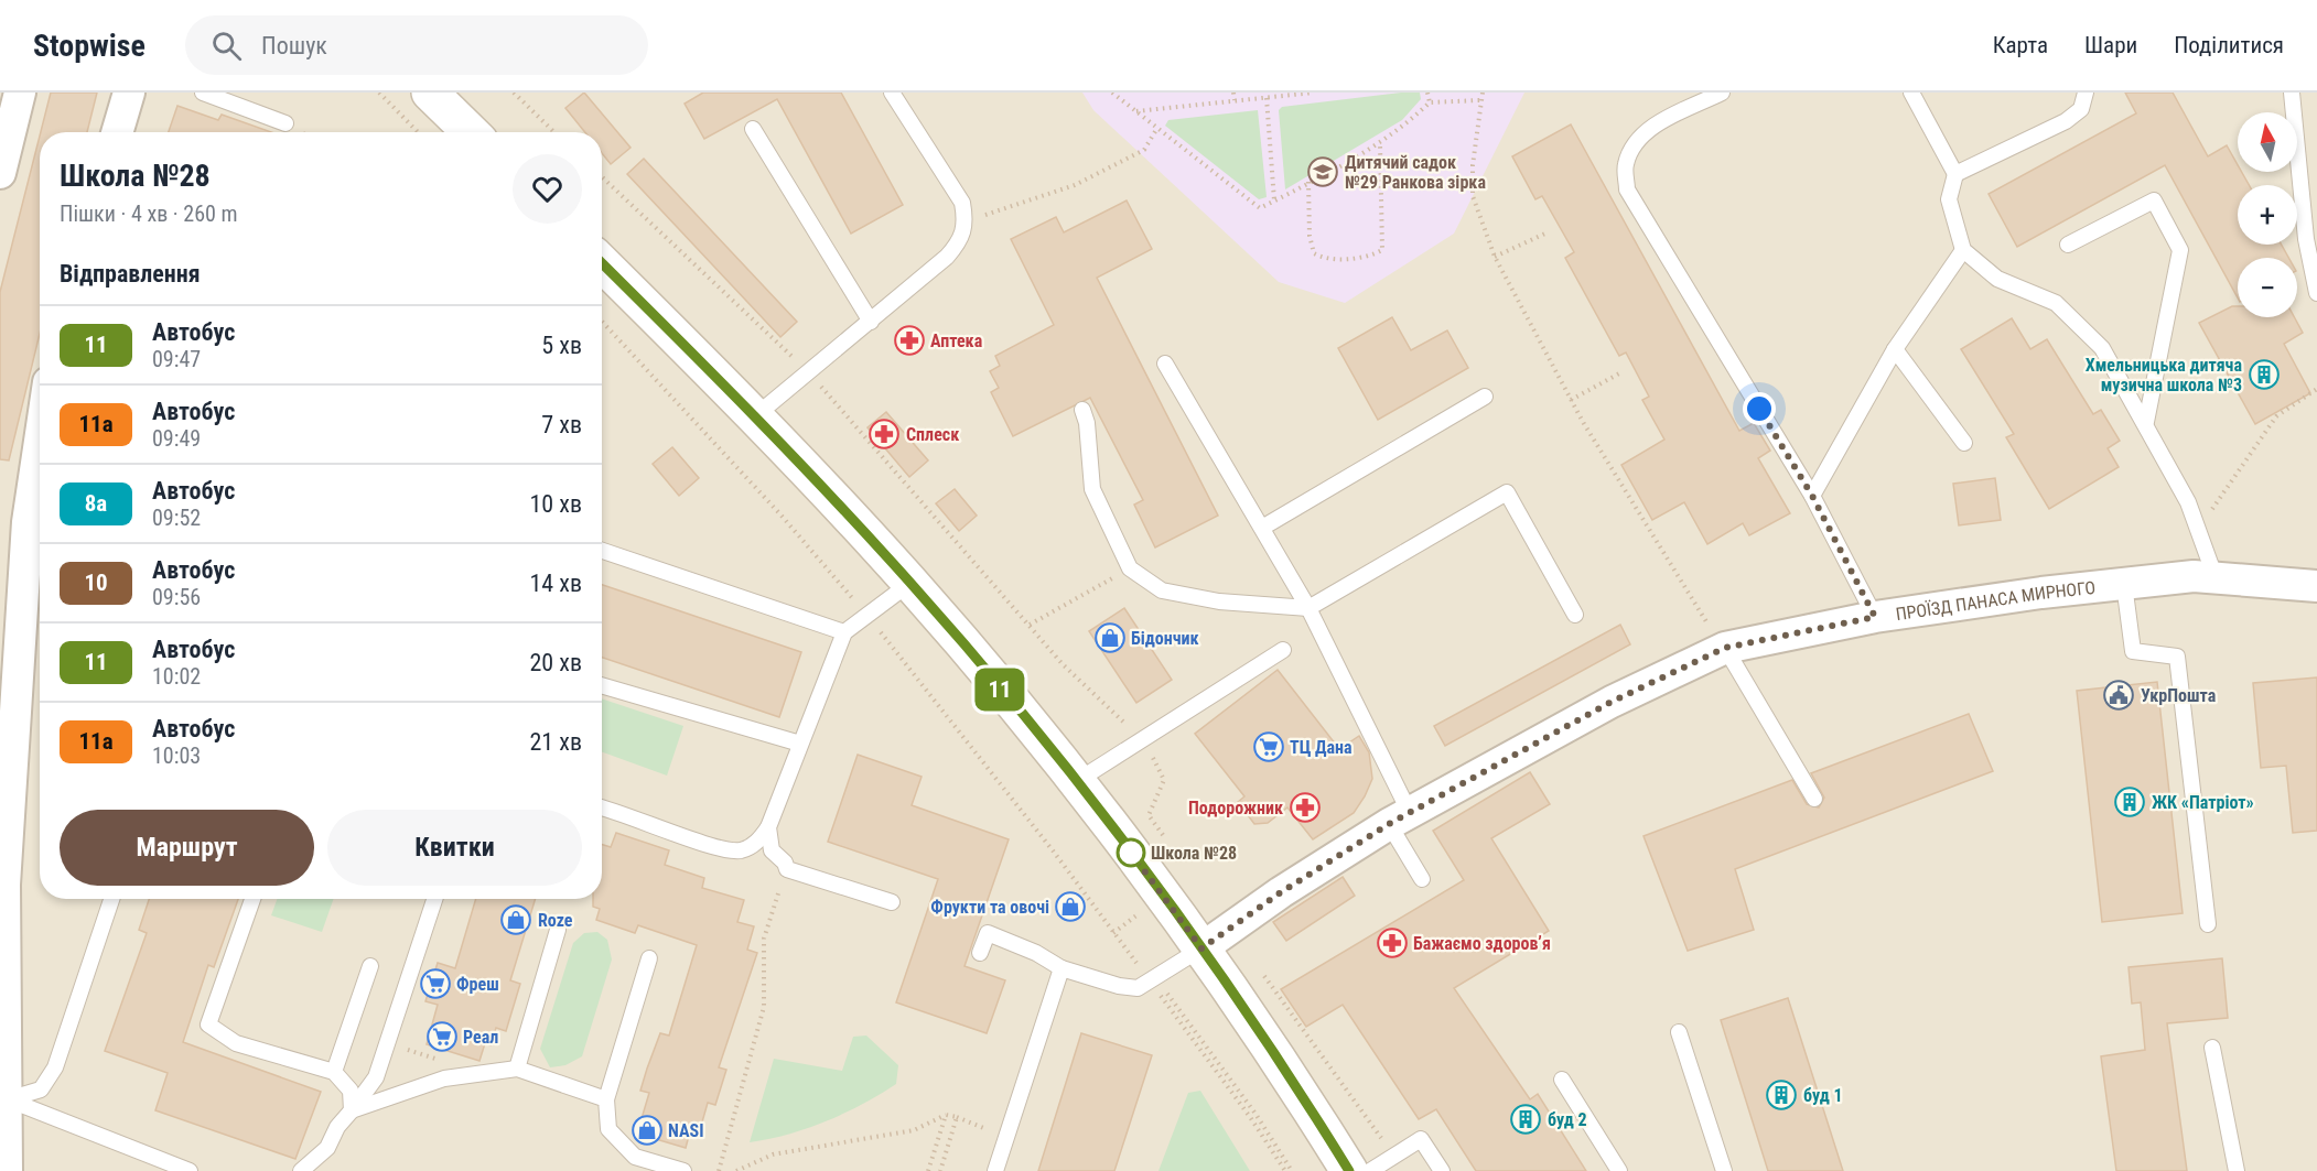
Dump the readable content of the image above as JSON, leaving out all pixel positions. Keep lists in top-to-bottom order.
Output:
{
  "streets": {
    "street": ["ПРОЇЗД ПАНАСА МИРНОГО"]
  },
  "places": {
    "school or university": ["Дитячий садок №29 Ранкова зірка"],
    "pharmacy": [
      "Аптека",
      "Сплеск",
      "Подорожник",
      "Бажаємо здоровʼя"
    ],
    "building": [
      "Хмельницька дитяча музична школа №3",
      "ЖК «Патріот»",
      "буд 1",
      "буд 2"
    ],
    "shop": [
      "Бідончик",
      "Фрукти та овочі",
      "Roze",
      "NASI"
    ],
    "public building": ["УкрПошта"],
    "supermarket": ["ТЦ Дана", "Фреш", "Реал"],
    "other": ["Школа №28"]
  },
  "lines": ["bus line 11"],
  "north": "top",
  "page": {
    "header": "Stopwise",
    "search": "Пошук",
    "nav": ["Карта", "Шари", "Поділитися"],
    "on_map": "11",
    "map_buttons": ["+", "−"],
    "heading": [
      ["Школа №28", "Пішки · 4 хв · 260 m"],
      "Відправлення"
    ],
    "list": [
      {
        "mark": "11",
        "name": "Автобус",
        "note": "09:47",
        "value": "5 хв"
      },
      {
        "mark": "11а",
        "name": "Автобус",
        "note": "09:49",
        "value": "7 хв"
      },
      {
        "mark": "8а",
        "name": "Автобус",
        "note": "09:52",
        "value": "10 хв"
      },
      {
        "mark": "10",
        "name": "Автобус",
        "note": "09:56",
        "value": "14 хв"
      },
      {
        "mark": "11",
        "name": "Автобус",
        "note": "10:02",
        "value": "20 хв"
      },
      {
        "mark": "11а",
        "name": "Автобус",
        "note": "10:03",
        "value": "21 хв"
      }
    ],
    "buttons": ["Маршрут", "Квитки"]
  }
}
